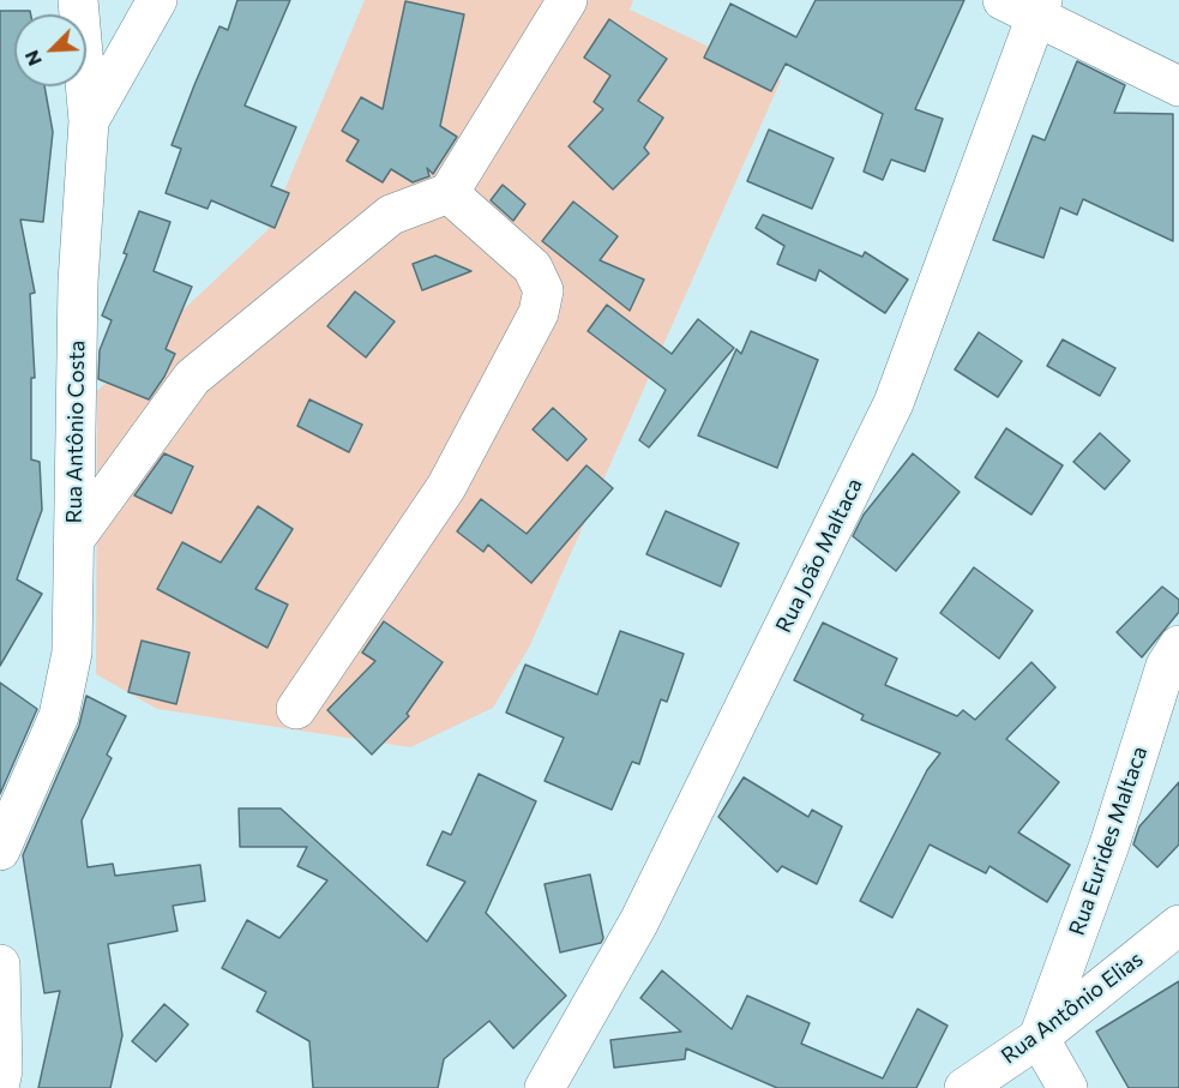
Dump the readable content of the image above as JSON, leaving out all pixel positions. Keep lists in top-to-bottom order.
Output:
{
  "streets": {
    "street": [
      "Rua Antônio Costa",
      "Rua João Maltaca",
      "Rua Eurides Maltaca",
      "Rua Antônio Elias"
    ]
  },
  "crossings": [
    ["Rua Eurides Maltaca", "Rua Antônio Elias"]
  ],
  "north": "bottom left"
}
